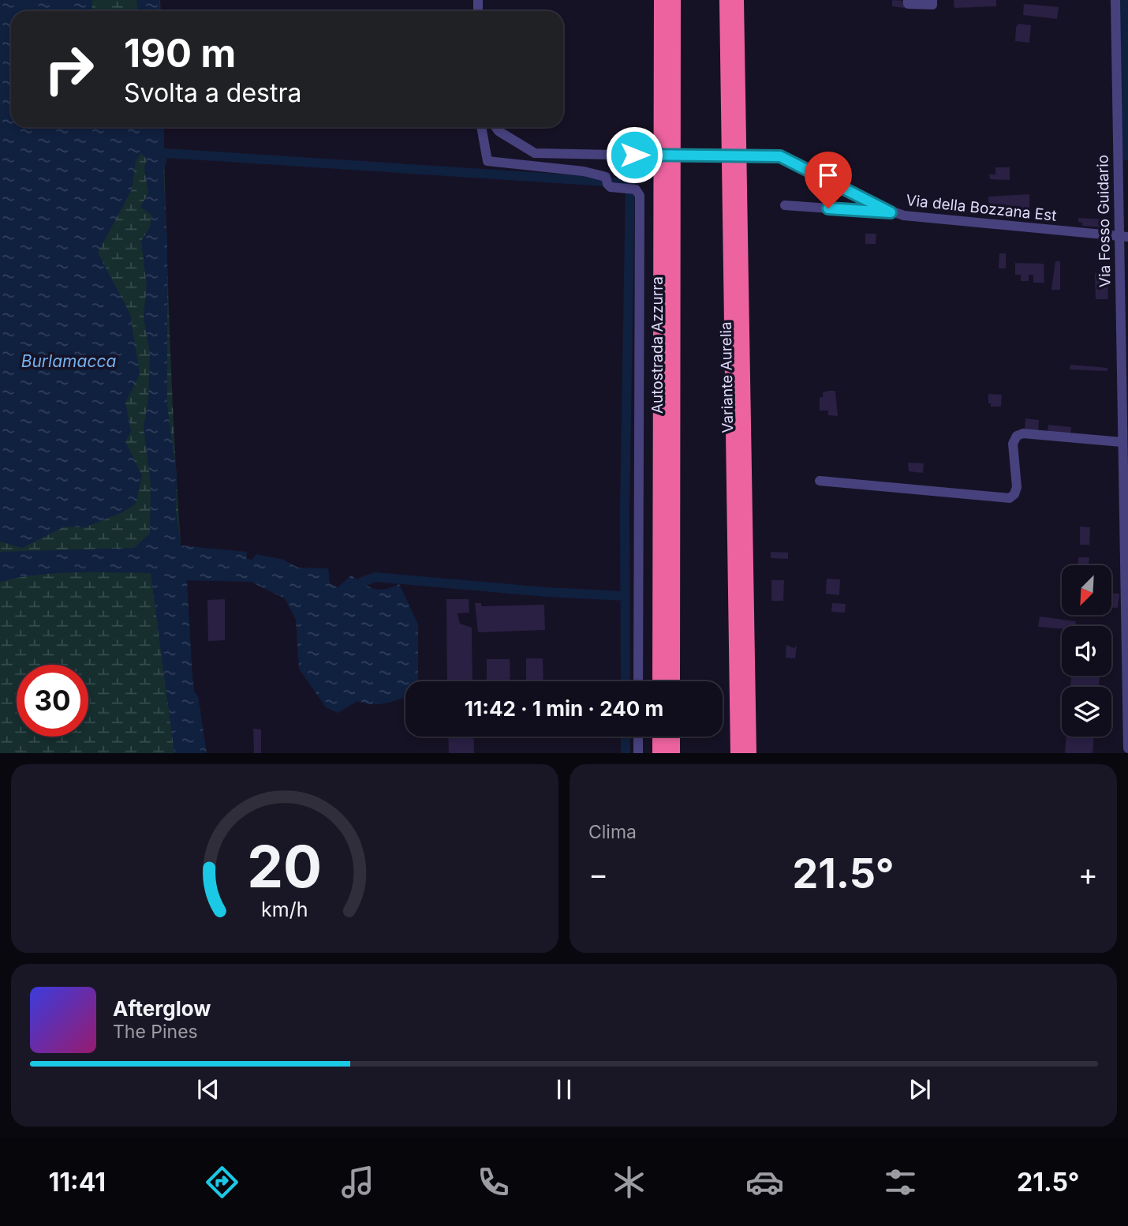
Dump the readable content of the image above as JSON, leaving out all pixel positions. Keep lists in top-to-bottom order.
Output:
{
  "streets": {
    "highway": ["Autostrada Azzurra", "Variante Aurelia"],
    "street": ["Via della Bozzana Est", "Via Fosso Guidario"]
  },
  "crossings": [
    ["Via della Bozzana Est", "Via Fosso Guidario"]
  ],
  "water": ["Burlamacca"],
  "north": "bottom left",
  "page": {
    "turn": ["190 m", "Svolta a destra"],
    "limit": "30",
    "trip": "11:42 · 1 min · 240 m",
    "tile": "Clima",
    "heat": ["−", "21.5°", "+"],
    "song": ["Afterglow", "The Pines"],
    "tabs": ["11:41", "21.5°"],
    "gauge": ["20", "km/h"]
  }
}
